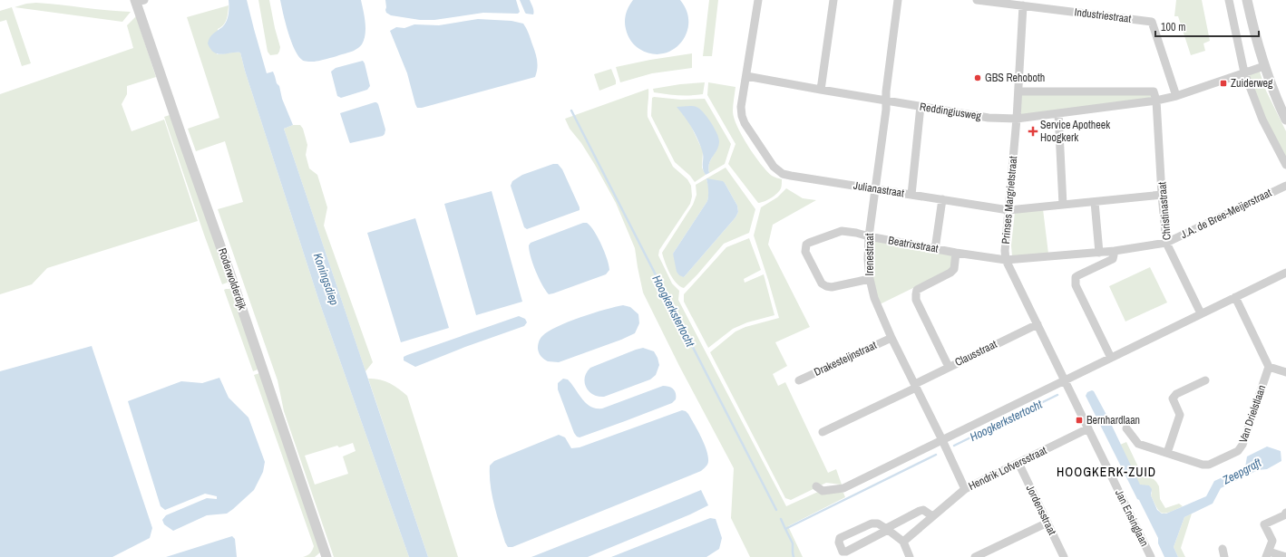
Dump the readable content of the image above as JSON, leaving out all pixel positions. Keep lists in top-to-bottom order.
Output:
{
  "streets": {
    "street": [
      "Industriestraat",
      "Reddingiusweg",
      "Julianastraat",
      "Prinses Margrietstraat",
      "Christinastraat",
      "J.A. de Bree-Meijerstraat",
      "Beatrixstraat",
      "Irenestraat",
      "Roderwolderdijk",
      "Clausstraat",
      "Drakesteijnstraat",
      "Van Drielstlaan",
      "Hendrik Lofversstraat",
      "Jordensstraat",
      "Jan Ensinglaan"
    ]
  },
  "crossings": [
    ["Industriestraat", "Reddingiusweg"],
    ["Industriestraat", "Prinses Margrietstraat"],
    ["Reddingiusweg", "Julianastraat"],
    ["Reddingiusweg", "Prinses Margrietstraat"],
    ["Reddingiusweg", "Christinastraat"],
    ["Reddingiusweg", "Irenestraat"],
    ["Julianastraat", "Prinses Margrietstraat"],
    ["Julianastraat", "Christinastraat"],
    ["Julianastraat", "Irenestraat"],
    ["Prinses Margrietstraat", "Beatrixstraat"],
    ["Prinses Margrietstraat", "Clausstraat"],
    ["Prinses Margrietstraat", "Jan Ensinglaan"],
    ["Christinastraat", "J.A. de Bree-Meijerstraat"],
    ["J.A. de Bree-Meijerstraat", "Beatrixstraat"],
    ["Beatrixstraat", "Irenestraat"],
    ["Irenestraat", "Clausstraat"],
    ["Irenestraat", "Drakesteijnstraat"],
    ["Irenestraat", "Hendrik Lofversstraat"],
    ["Hendrik Lofversstraat", "Jordensstraat"],
    ["Hendrik Lofversstraat", "Jan Ensinglaan"]
  ],
  "districts": ["HOOGKERK-ZUID"],
  "water": ["Koningsdiep", "Hoogkerkstertocht", "Zeepgraft"],
  "places": {
    "other": ["GBS Rehoboth"],
    "transit": ["Zuiderweg", "Bernhardlaan"],
    "health": ["Service Apotheek Hoogkerk"]
  },
  "scale_bar": "100 m"
}
